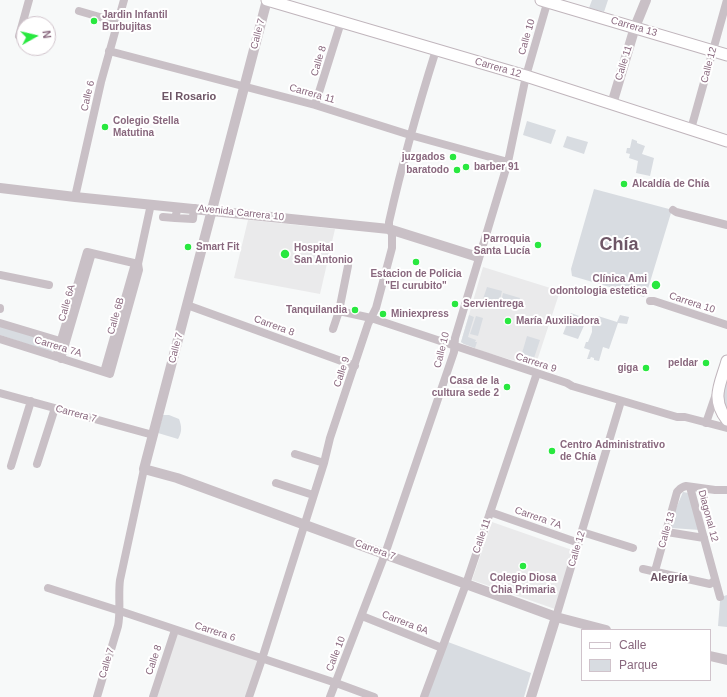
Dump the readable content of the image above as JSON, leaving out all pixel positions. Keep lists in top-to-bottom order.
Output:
{
  "streets": {
    "main road": ["Carrera 13", "Carrera 12"],
    "street": [
      "Calle 7",
      "Calle 10",
      "Calle 8",
      "Calle 11",
      "Calle 12",
      "Carrera 11",
      "Calle 6",
      "Avenida Carrera 10",
      "Calle 6A",
      "Carrera 10",
      "Calle 6B",
      "Carrera 8",
      "Carrera 7A",
      "Carrera 9",
      "Calle 9",
      "Carrera 7",
      "Diagonal 12",
      "Calle 13",
      "Carrera 6A",
      "Carrera 6"
    ]
  },
  "crossings": [
    ["Carrera 13", "Calle 10"],
    ["Carrera 13", "Calle 11"],
    ["Carrera 13", "Calle 12"],
    ["Calle 7", "Carrera 12"],
    ["Calle 7", "Carrera 11"],
    ["Calle 7", "Avenida Carrera 10"],
    ["Calle 7", "Carrera 8"],
    ["Calle 7", "Carrera 7"],
    ["Calle 7", "Carrera 6"],
    ["Calle 10", "Carrera 12"],
    ["Calle 10", "Carrera 11"],
    ["Calle 10", "Avenida Carrera 10"],
    ["Calle 10", "Carrera 9"],
    ["Calle 10", "Carrera 7"],
    ["Calle 10", "Carrera 6A"],
    ["Calle 10", "Carrera 6"],
    ["Calle 8", "Carrera 12"],
    ["Calle 8", "Carrera 11"],
    ["Calle 8", "Carrera 6"],
    ["Calle 11", "Carrera 12"],
    ["Calle 11", "Carrera 7A"],
    ["Calle 11", "Carrera 9"],
    ["Calle 11", "Carrera 7"],
    ["Calle 11", "Carrera 6A"],
    ["Calle 12", "Carrera 12"],
    ["Calle 12", "Carrera 7A"],
    ["Calle 12", "Carrera 9"],
    ["Calle 12", "Carrera 7"],
    ["Carrera 12", "Calle 9"],
    ["Carrera 11", "Calle 6"],
    ["Carrera 11", "Calle 9"],
    ["Calle 6", "Avenida Carrera 10"],
    ["Avenida Carrera 10", "Calle 6B"],
    ["Avenida Carrera 10", "Calle 9"],
    ["Calle 6A", "Carrera 7A"],
    ["Calle 6B", "Carrera 7A"],
    ["Carrera 8", "Calle 9"],
    ["Carrera 9", "Calle 9"],
    ["Calle 9", "Carrera 7"],
    ["Calle 9", "Carrera 6"],
    ["Diagonal 12", "Calle 13"]
  ],
  "districts": ["El Rosario", "Chía", "Alegría"],
  "places": [
    "Jardin Infantil Burbujitas",
    "Colegio Stella Matutina",
    "juzgados",
    "barber 91",
    "baratodo",
    "Alcaldía de Chía",
    "Parroquia Santa Lucía",
    "Smart Fit",
    "Hospital San Antonio",
    "Estacion de Policia \"El curubito\"",
    "Clínica Ami odontologia estetica",
    "Servientrega",
    "Tanquilandia",
    "Miniexpress",
    "María Auxiliadora",
    "peldar",
    "giga",
    "Casa de la cultura sede 2",
    "Centro Administrativo de Chía",
    "Colegio Diosa Chia Primaria"
  ],
  "legend": ["Calle", "Parque"],
  "north": "right"
}
